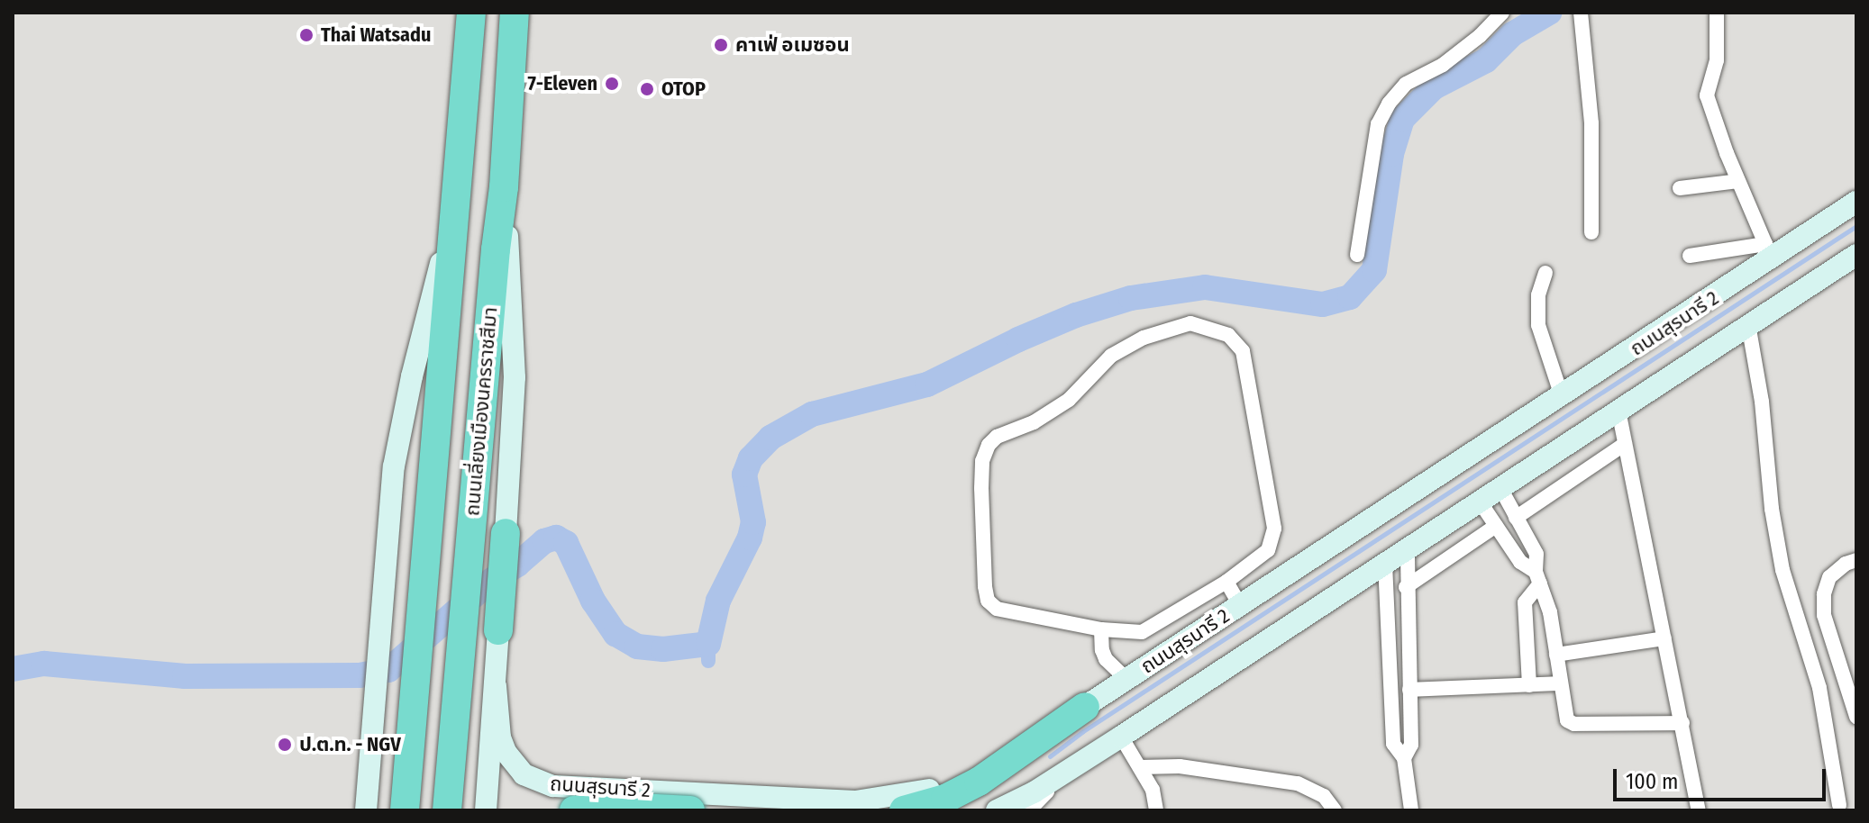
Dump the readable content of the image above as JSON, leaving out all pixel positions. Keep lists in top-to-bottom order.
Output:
{
  "streets": {
    "highway": ["ถนนเลี่ยงเมืองนครราชสีมา"],
    "main road": ["ถนนสุรนารี 2"]
  },
  "places": [
    "Thai Watsadu",
    "คาเฟ่ อเมซอน",
    "7-Eleven",
    "OTOP",
    "ป.ต.ท. - NGV"
  ],
  "scale_bar": "100 m"
}
